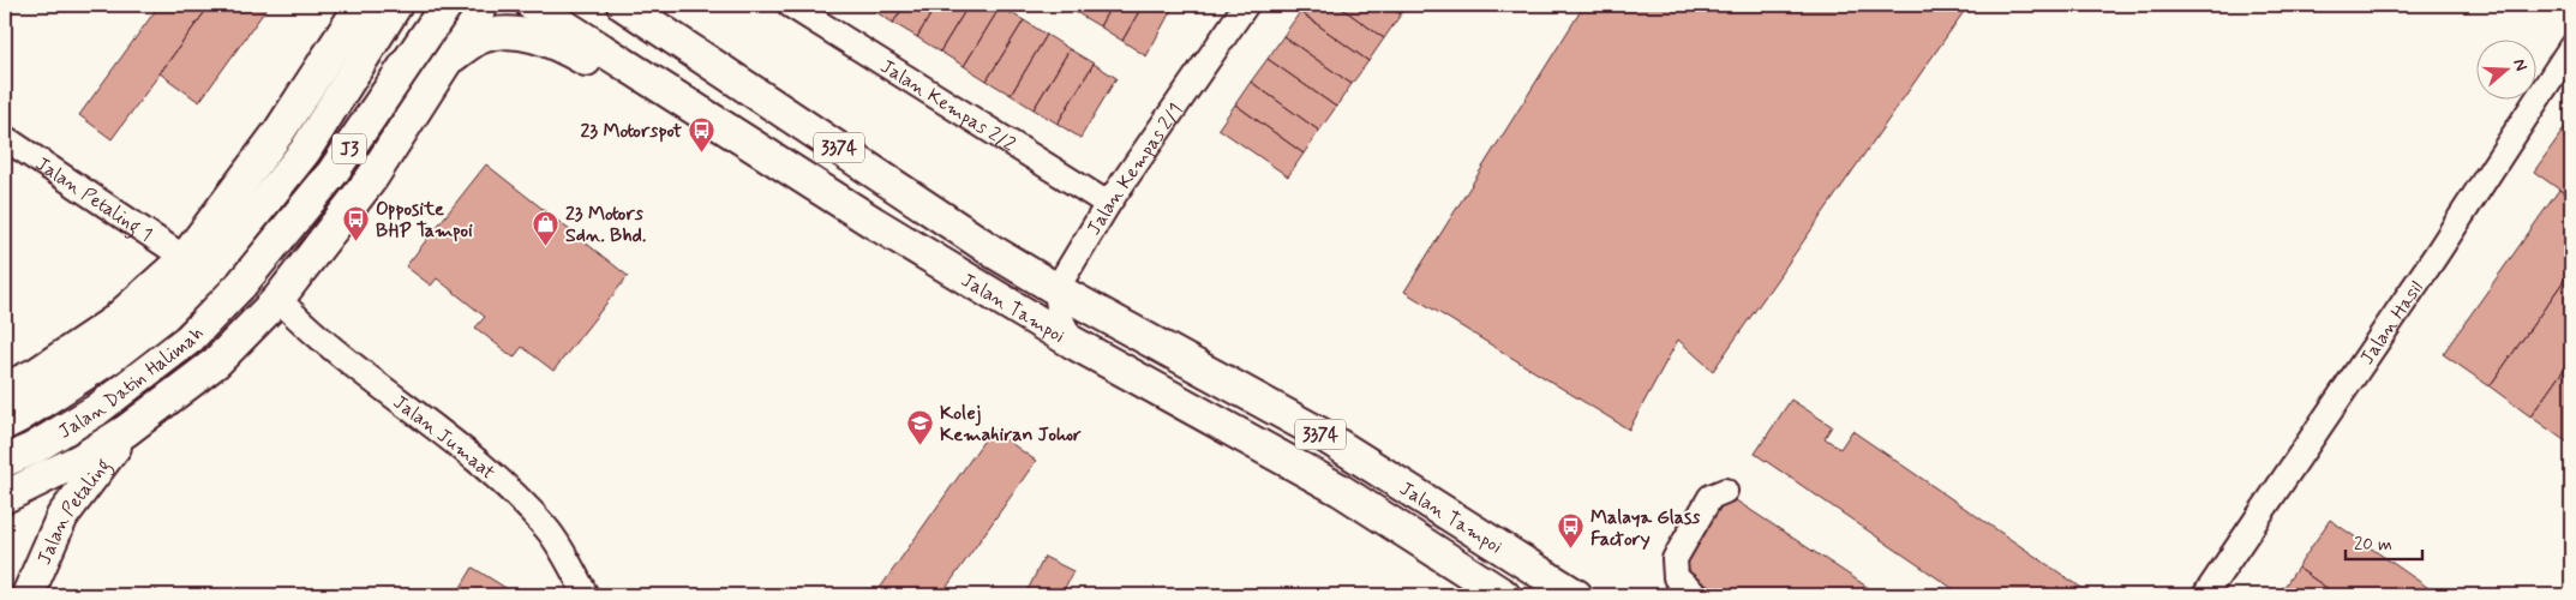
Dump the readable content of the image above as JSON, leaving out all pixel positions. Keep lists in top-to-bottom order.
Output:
{
  "streets": {
    "main road": [
      "3374",
      "J3",
      "Jalan Tampoi",
      "Jalan Datin Halimah",
      "Jalan Petaling"
    ],
    "street": [
      "Jalan Kempas 2/2",
      "Jalan Kempas 2/1",
      "Jalan Petaling 1",
      "Jalan Hasil",
      "Jalan Jumaat"
    ]
  },
  "crossings": [
    ["Jalan Kempas 2/2", "Jalan Kempas 2/1"],
    ["Jalan Kempas 2/1", "Jalan Tampoi"]
  ],
  "places": {
    "bus stop": ["23 Motorspot", "Opposite BHP Tampoi", "Malaya Glass Factory"],
    "shop": ["23 Motors Sdn. Bhd."],
    "school or university": ["Kolej Kemahiran Johor"]
  },
  "scale_bar": "20 m",
  "north": "right"
}
